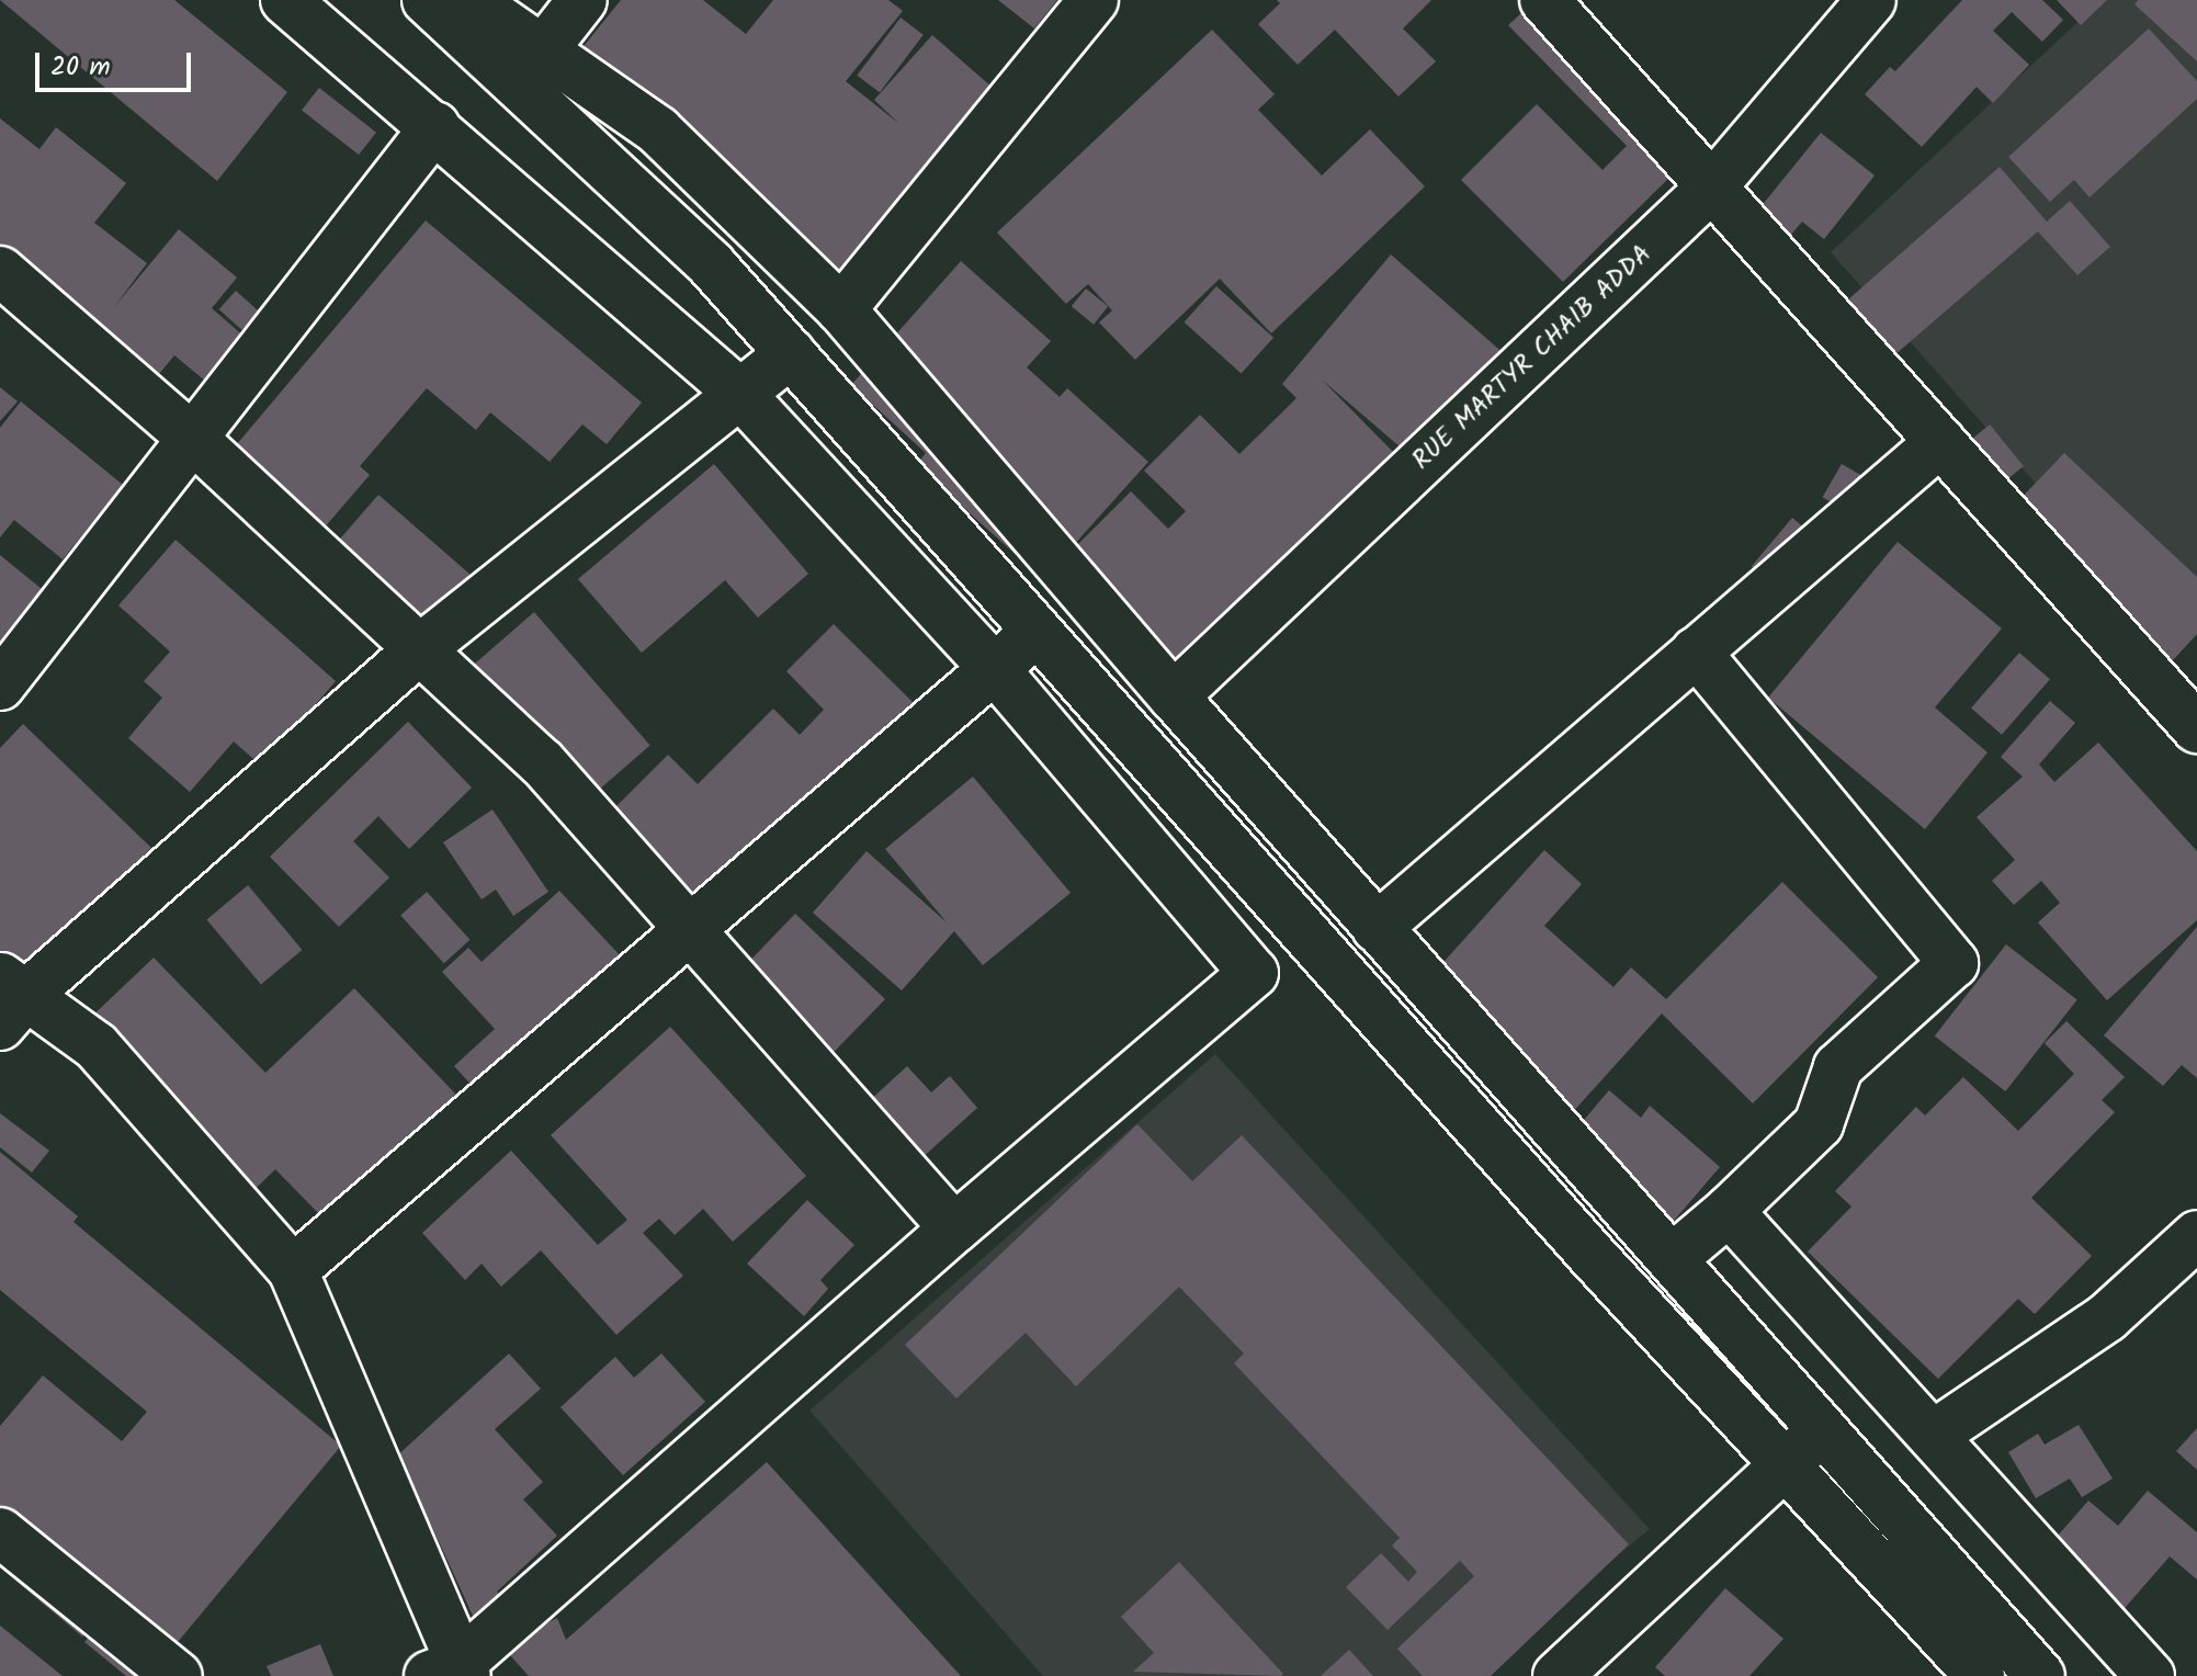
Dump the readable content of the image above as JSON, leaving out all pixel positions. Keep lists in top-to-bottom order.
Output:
{
  "streets": {
    "street": ["RUE MARTYR CHAIB ADDA"]
  },
  "scale_bar": "20 m"
}
